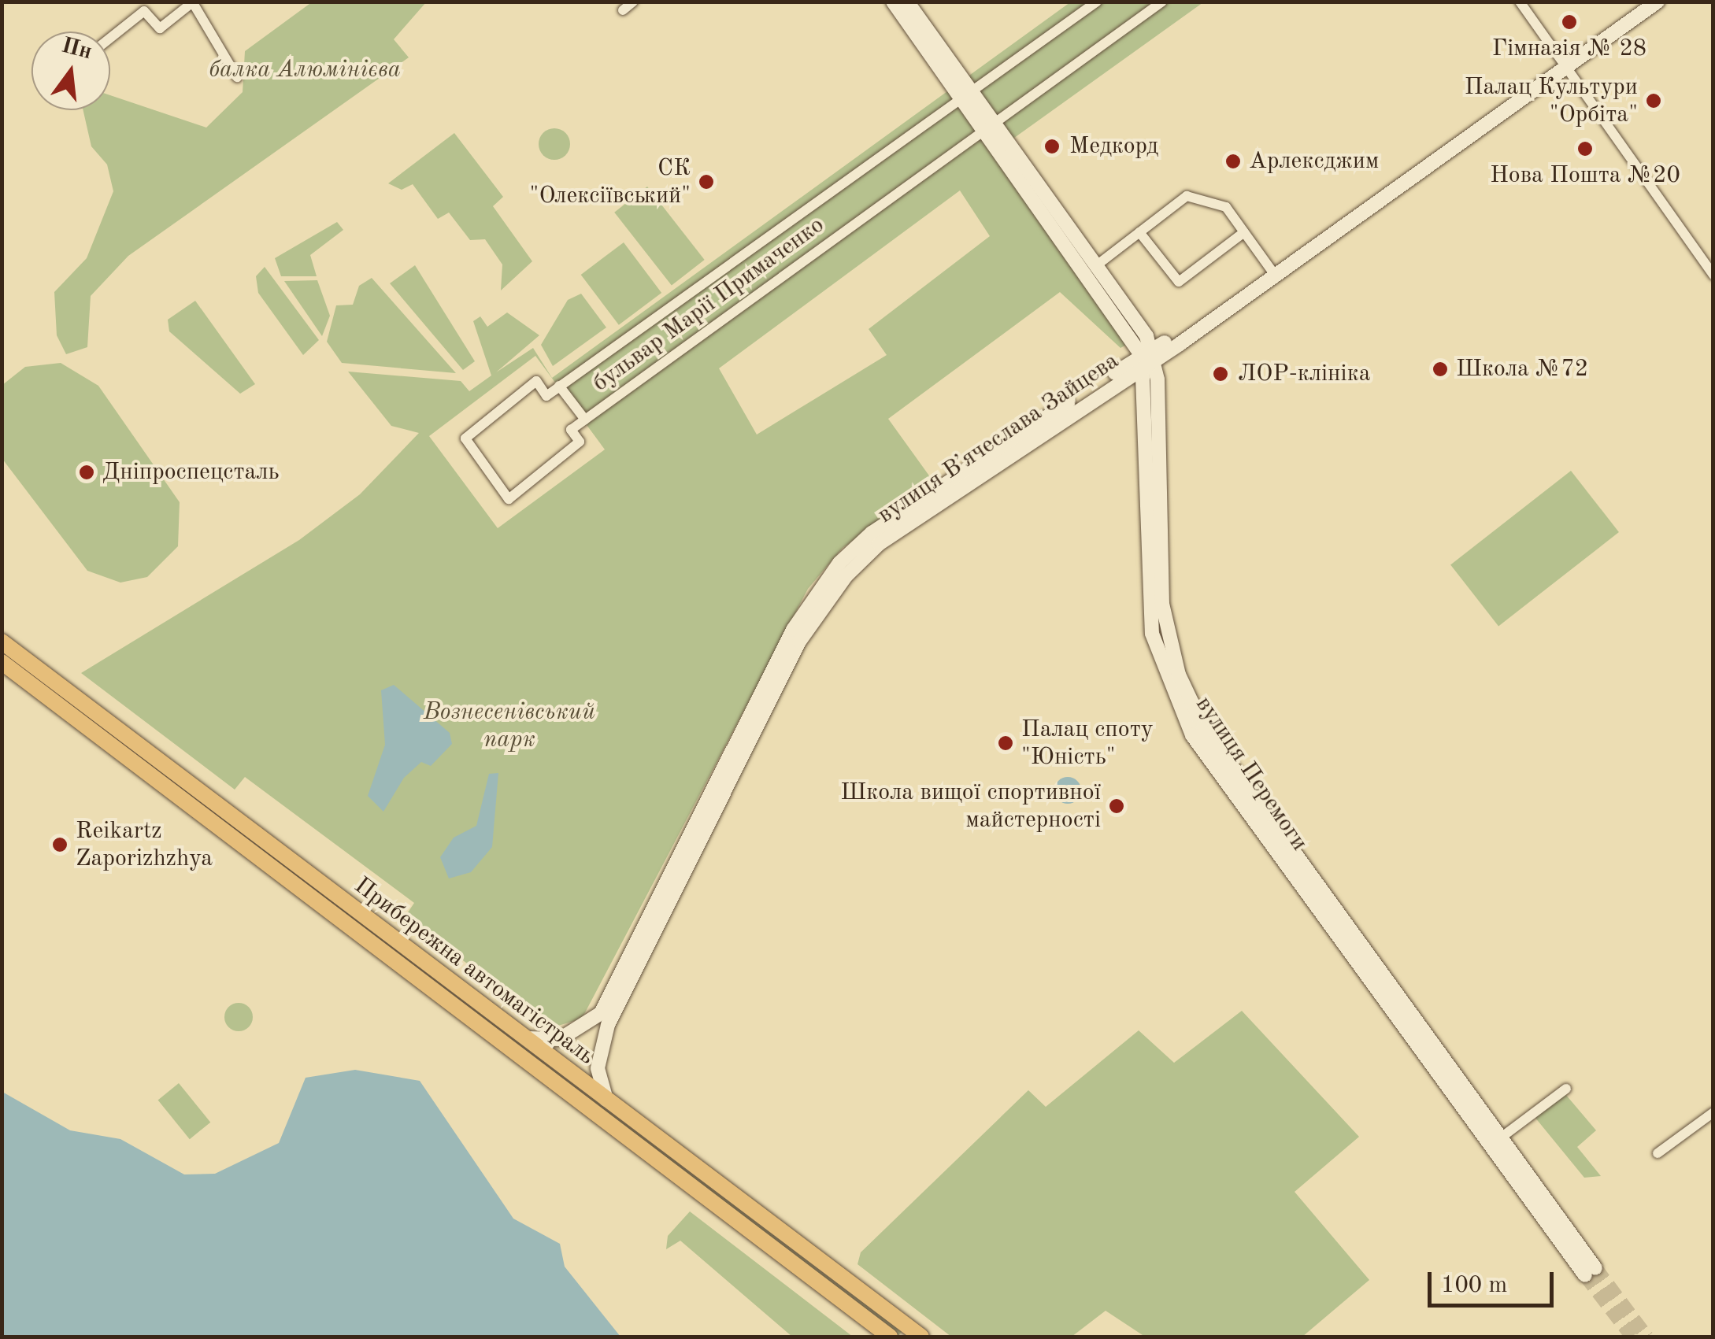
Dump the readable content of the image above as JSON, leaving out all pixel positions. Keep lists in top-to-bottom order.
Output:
{
  "streets": {
    "main road": ["вулиця Вʼячеслава Зайцева", "вулиця Перемоги", "Прибережна автомагістраль"],
    "street": ["бульвар Марії Примаченко"]
  },
  "crossings": [
    ["вулиця Вʼячеслава Зайцева", "вулиця Перемоги"],
    ["вулиця Вʼячеслава Зайцева", "Прибережна автомагістраль"]
  ],
  "parks": ["балка Алюмінієва", "Вознесенівський парк"],
  "places": [
    "Гімназія № 28",
    "Палац Культури \"Орбіта\"",
    "Медкорд",
    "Нова Пошта №20",
    "Арлексджим",
    "СК \"Олексіївський\"",
    "Школа №72",
    "ЛОР-клініка",
    "Дніпроспецсталь",
    "Палац споту \"Юність\"",
    "Школа вищої спортивної майстерності",
    "Reikartz Zaporizhzhya"
  ],
  "scale_bar": "100 m",
  "north": "top"
}
